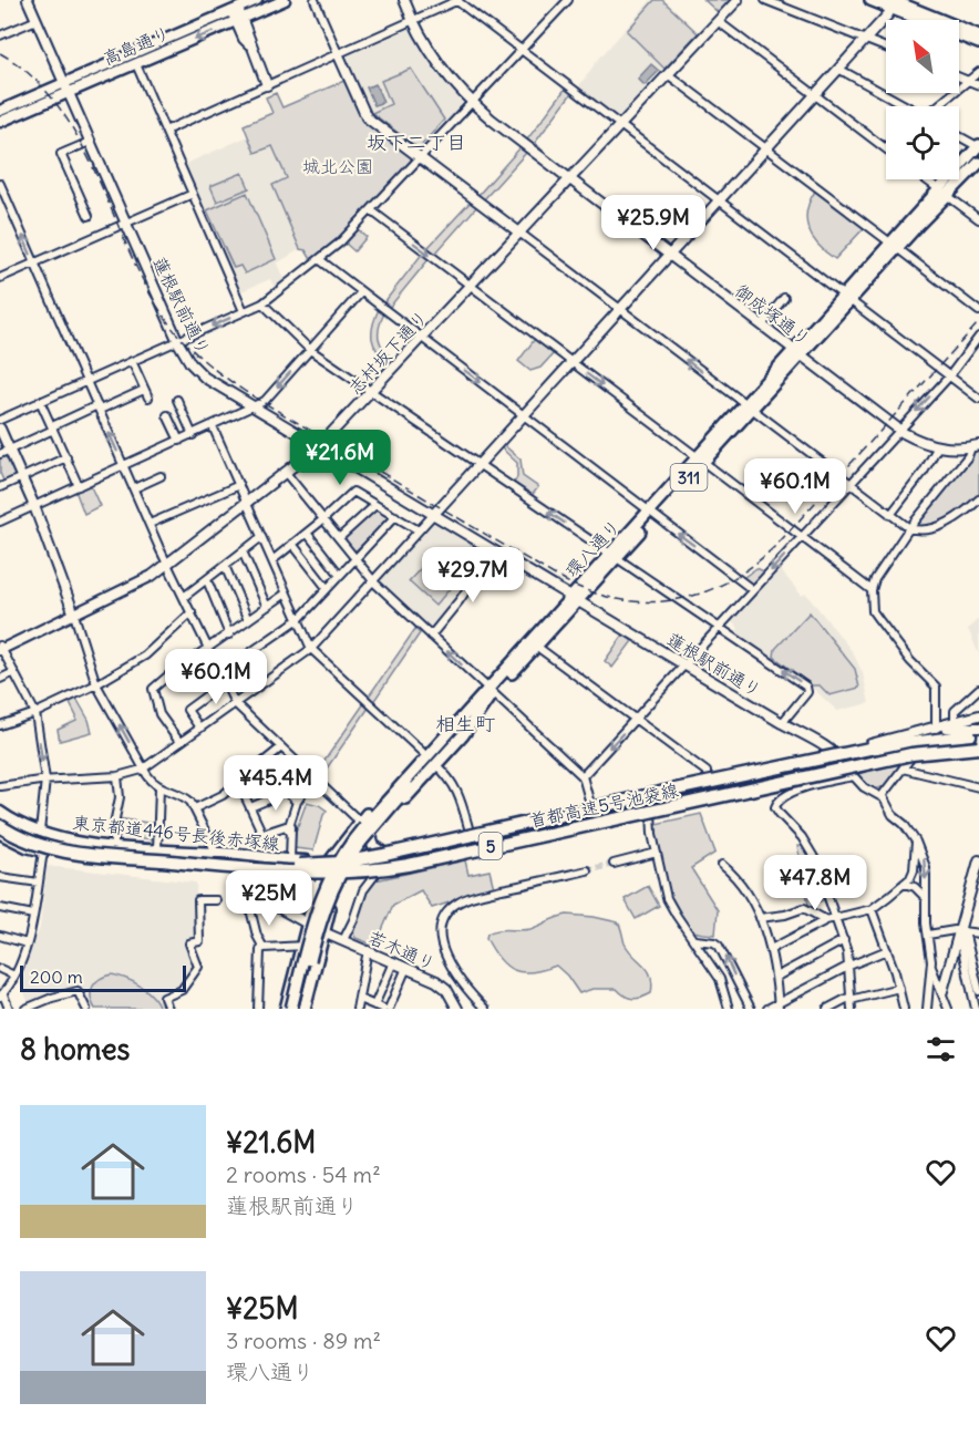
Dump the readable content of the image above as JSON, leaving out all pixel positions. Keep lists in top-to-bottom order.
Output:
{
  "streets": {
    "highway": ["首都高速5号池袋線", "5"],
    "main road": [
      "高島通り",
      "311",
      "環八通り",
      "東京都道446号長後赤塚線"
    ],
    "street": [
      "蓮根駅前通り",
      "御成塚通り",
      "志村坂下通り",
      "若木通り"
    ]
  },
  "crossings": [
    ["高島通り", "蓮根駅前通り"],
    ["蓮根駅前通り", "志村坂下通り"],
    ["蓮根駅前通り", "環八通り"],
    ["御成塚通り", "志村坂下通り"],
    ["御成塚通り", "環八通り"],
    ["東京都道446号長後赤塚線", "若木通り"]
  ],
  "districts": ["坂下二丁目", "相生町"],
  "parks": ["城北公園"],
  "scale_bar": "200 m",
  "north": "top left",
  "page": {
    "price": [
      "¥25.9M",
      "¥21.6M",
      "¥60.1M",
      "¥29.7M",
      "¥60.1M",
      "¥45.4M",
      "¥47.8M",
      "¥25M"
    ],
    "scale": "200 m",
    "heading": "8 homes",
    "list": [
      {
        "name": "¥21.6M",
        "note": "2 rooms · 54 m² · 蓮根駅前通り"
      },
      {
        "name": "¥25M",
        "note": "3 rooms · 89 m² · 環八通り"
      }
    ]
  }
}
